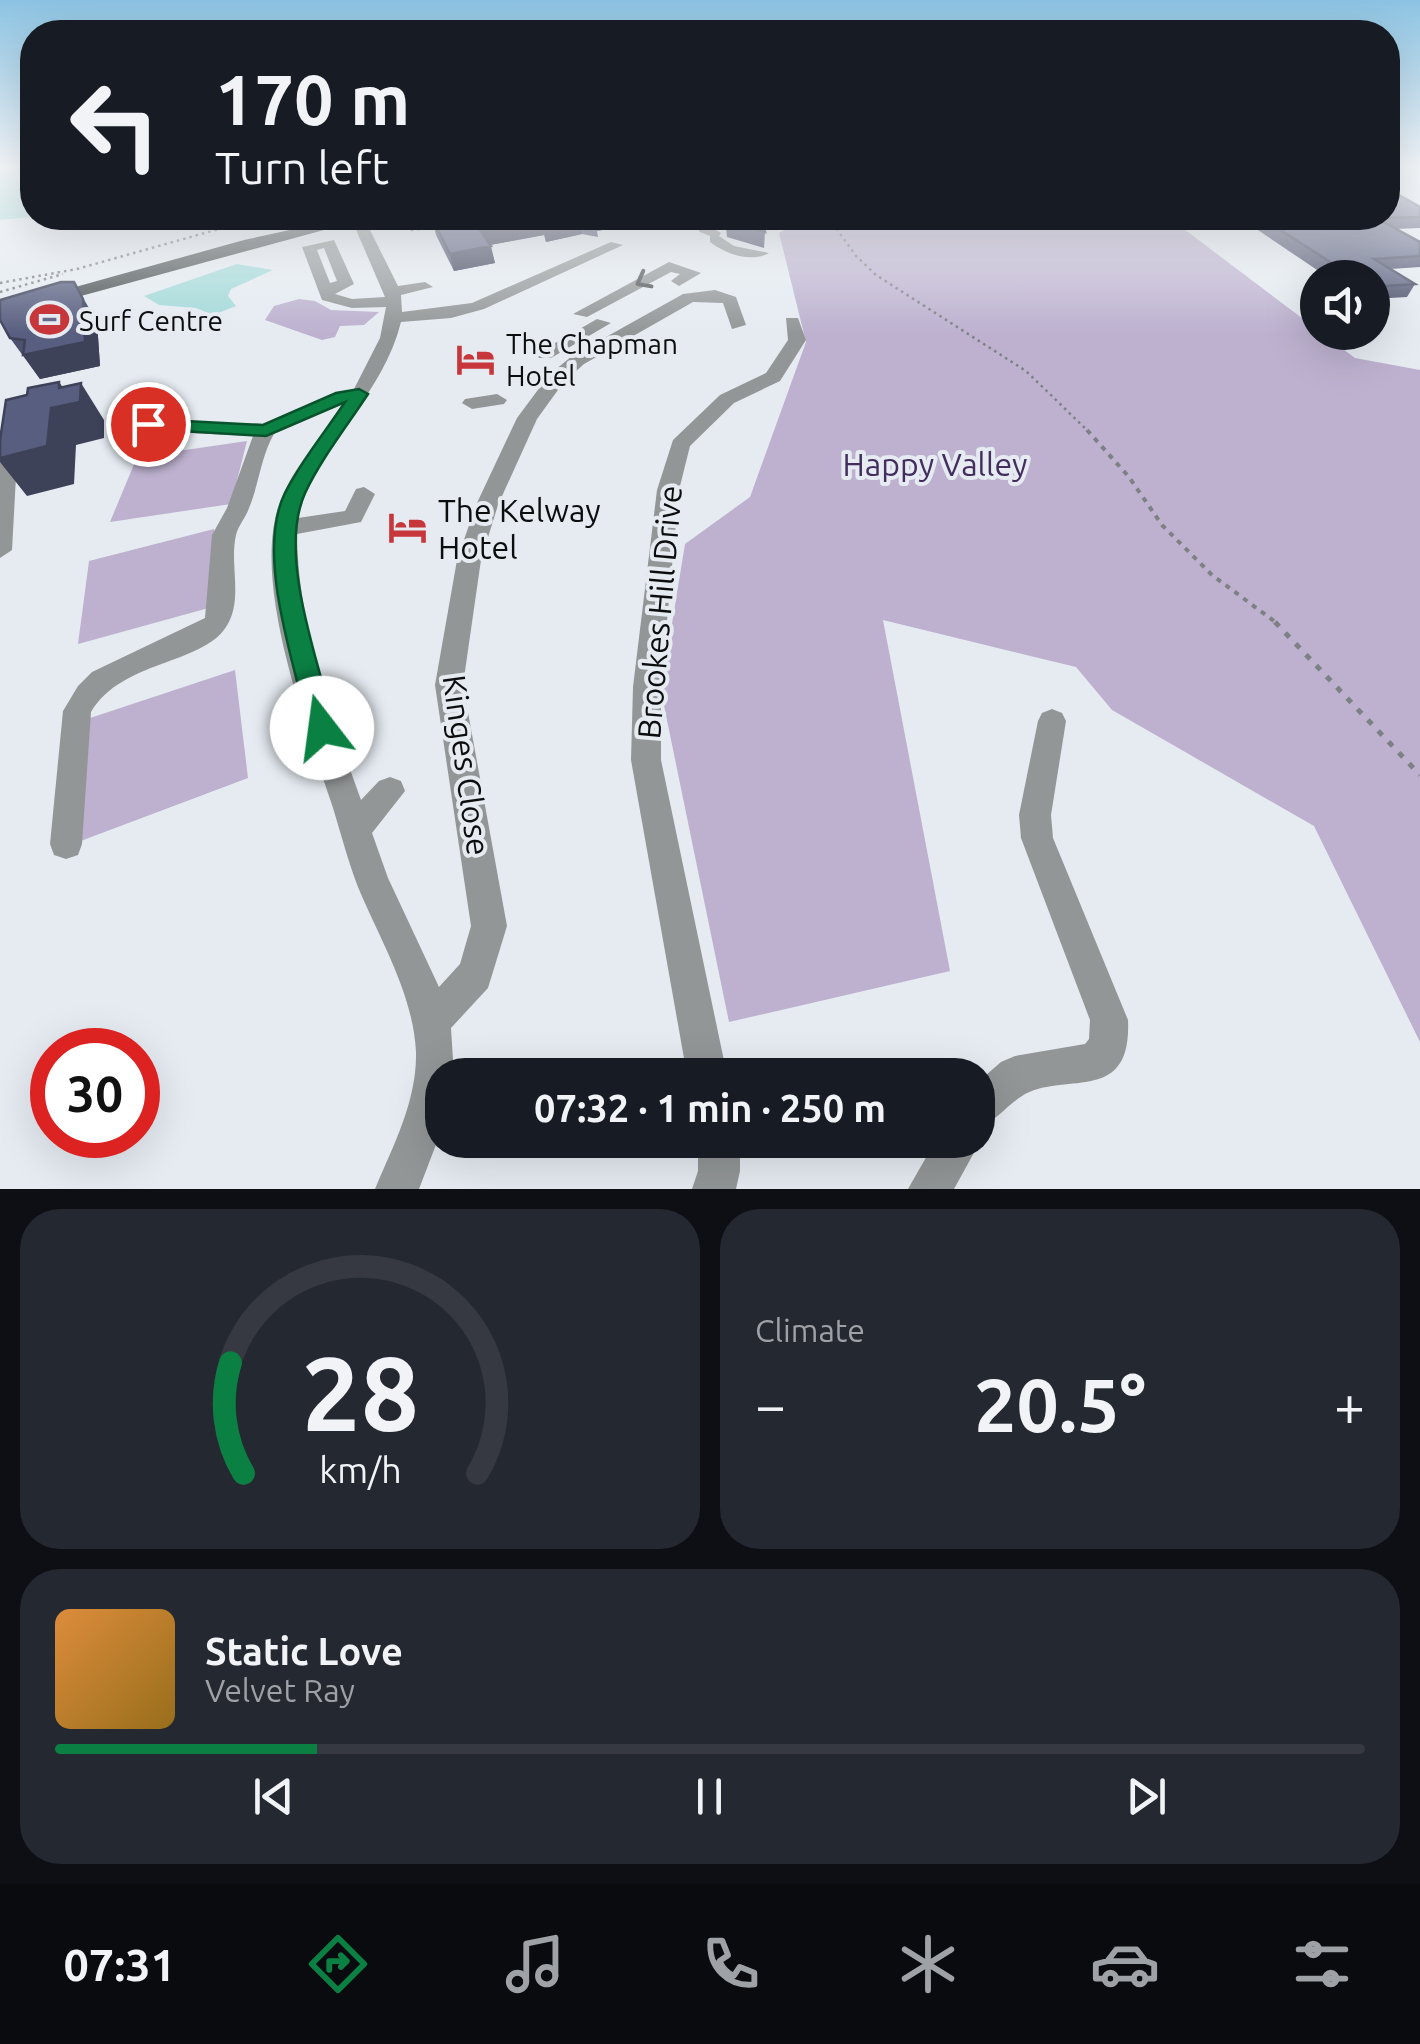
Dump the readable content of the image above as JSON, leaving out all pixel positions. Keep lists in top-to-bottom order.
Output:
{
  "streets": {
    "street": ["Brookes Hill Drive", "Kinges Close"]
  },
  "parks": ["Happy Valley"],
  "places": {
    "sports": ["Surf Centre"],
    "hotel": ["The Chapman Hotel", "The Kelway Hotel"]
  },
  "page": {
    "turn": ["170 m", "Turn left"],
    "limit": "30",
    "trip": "07:32 · 1 min · 250 m",
    "tile": "Climate",
    "heat": ["−", "20.5°", "+"],
    "song": ["Static Love", "Velvet Ray"],
    "tabs": "07:31",
    "gauge": ["28", "km/h"]
  }
}
